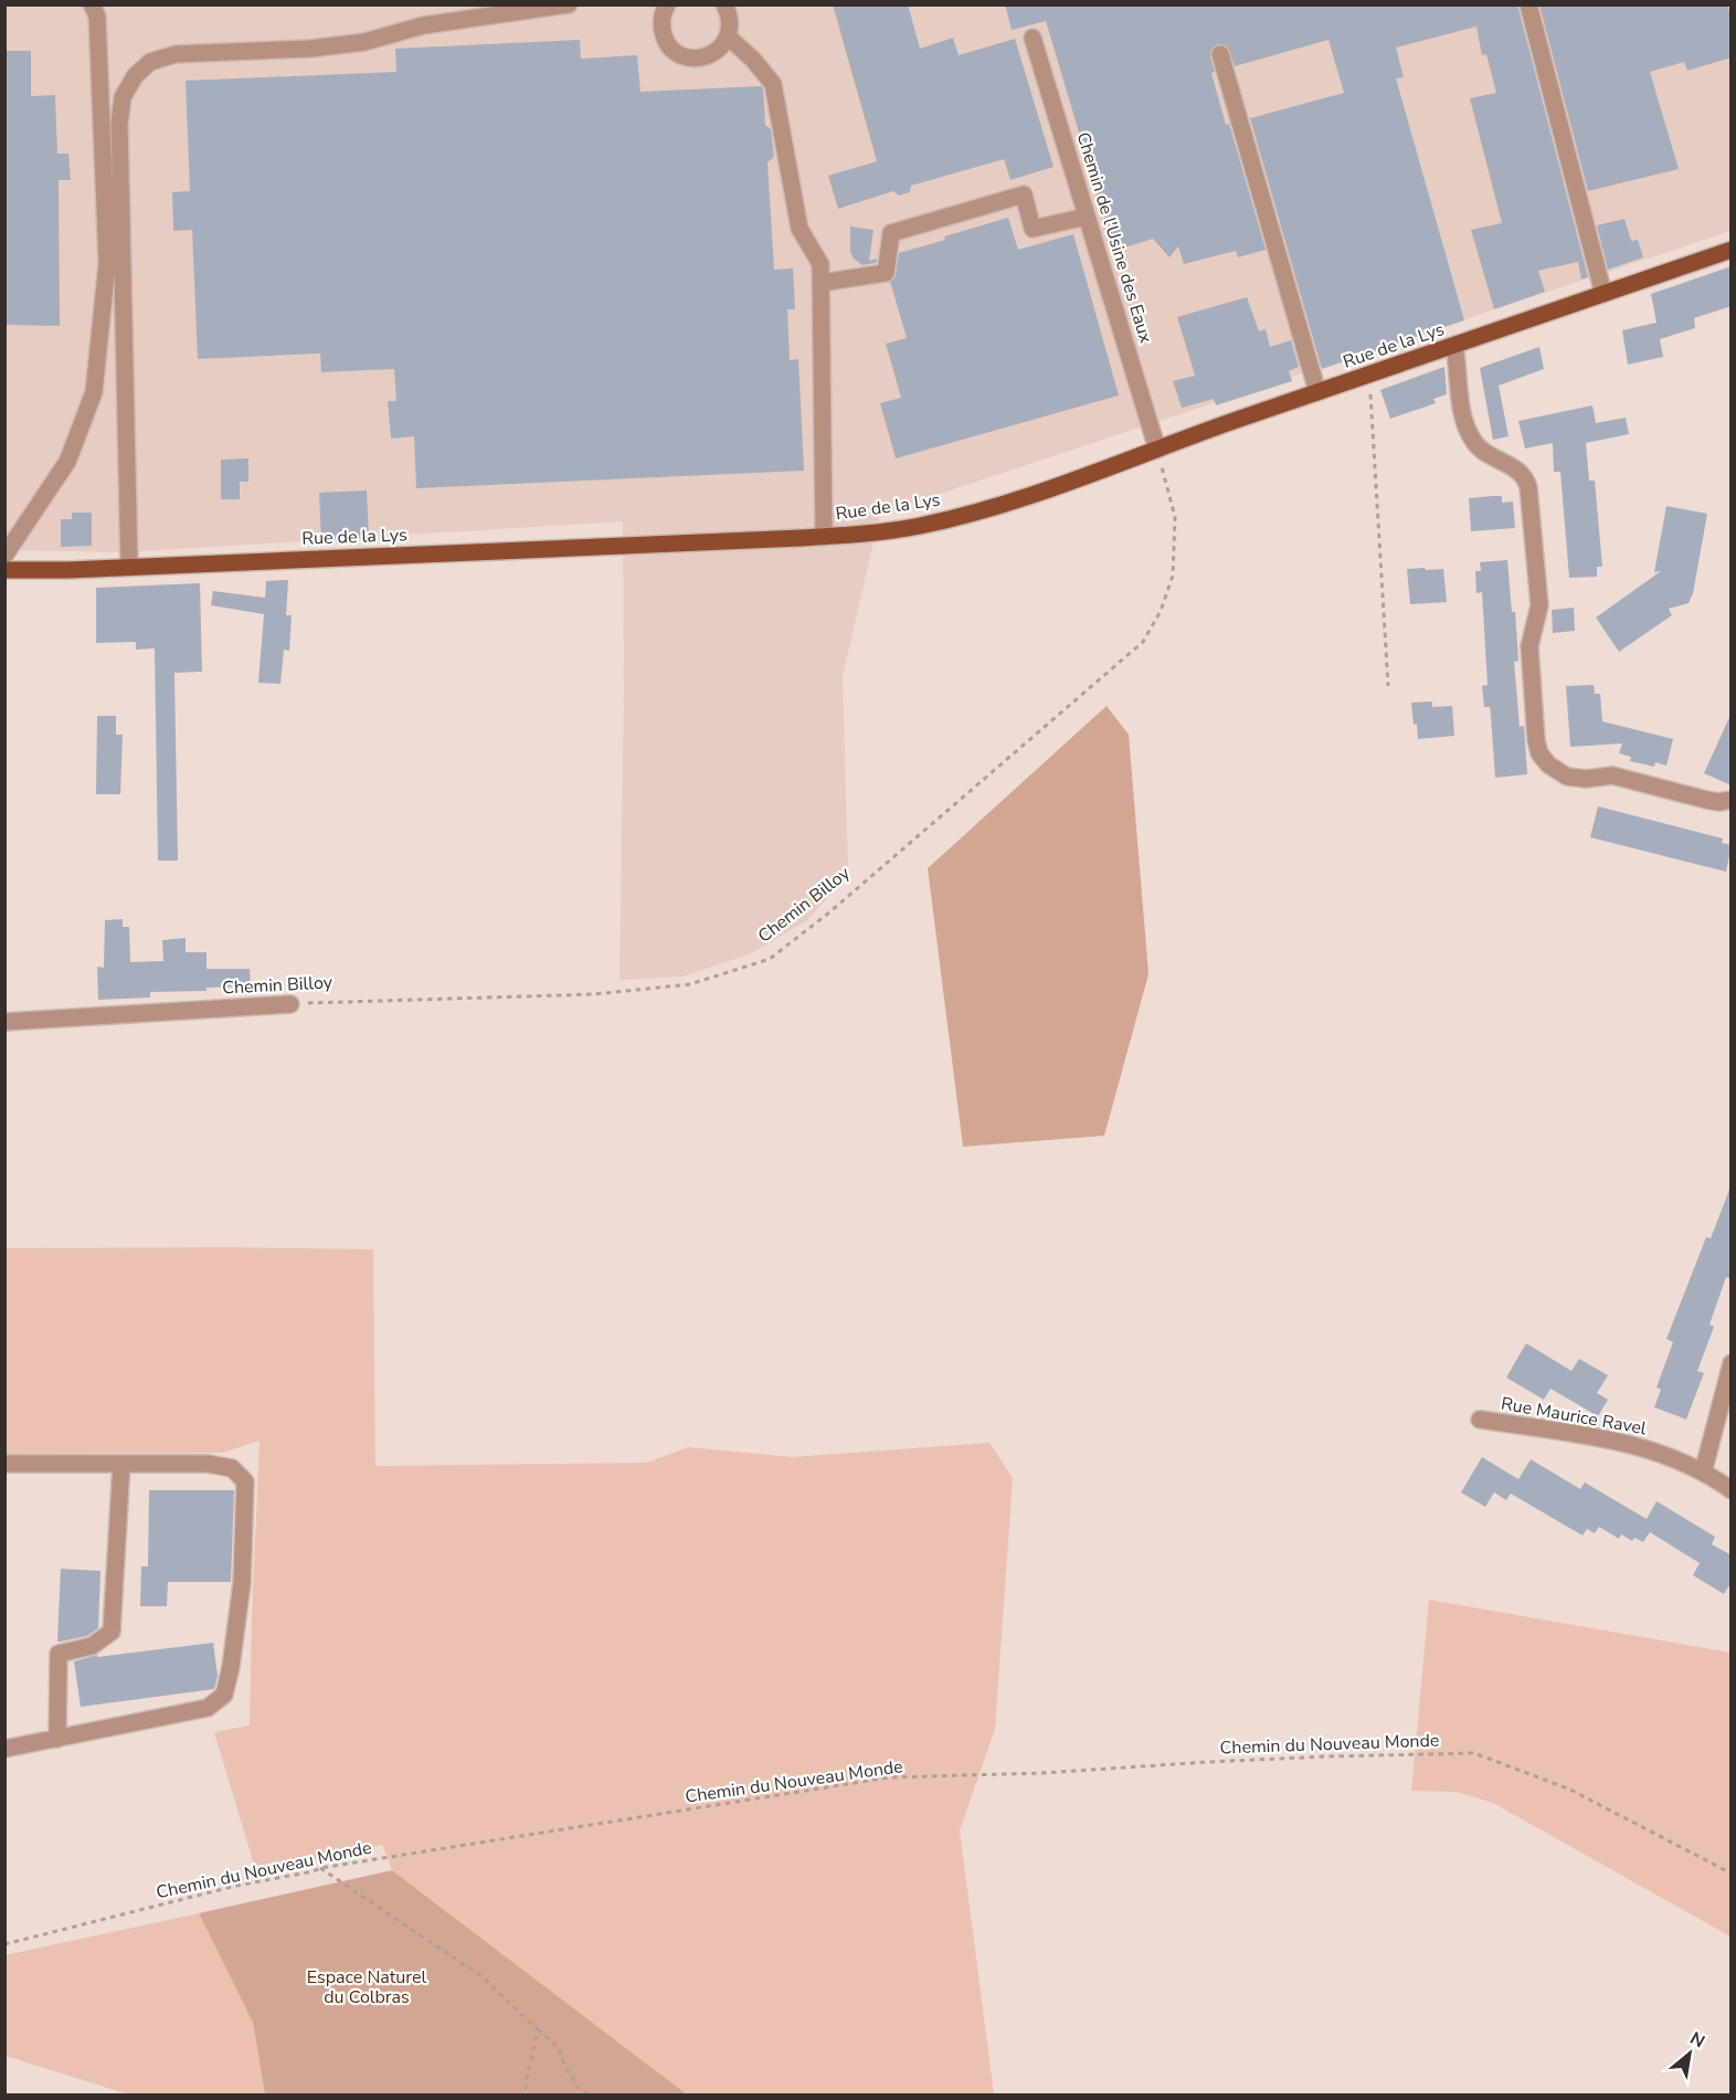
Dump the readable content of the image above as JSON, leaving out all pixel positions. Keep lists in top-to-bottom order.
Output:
{
  "streets": {
    "main road": ["Rue de la Lys"],
    "street": ["Chemin de l'Usine des Eaux", "Chemin Billoy", "Rue Maurice Ravel"],
    "path": ["Chemin du Nouveau Monde"]
  },
  "crossings": [
    ["Chemin de l'Usine des Eaux", "Rue de la Lys"],
    ["Chemin de l'Usine des Eaux", "Chemin Billoy"],
    ["Rue de la Lys", "Chemin Billoy"]
  ],
  "parks": ["Espace Naturel du Colbras"],
  "north": "top right"
}
